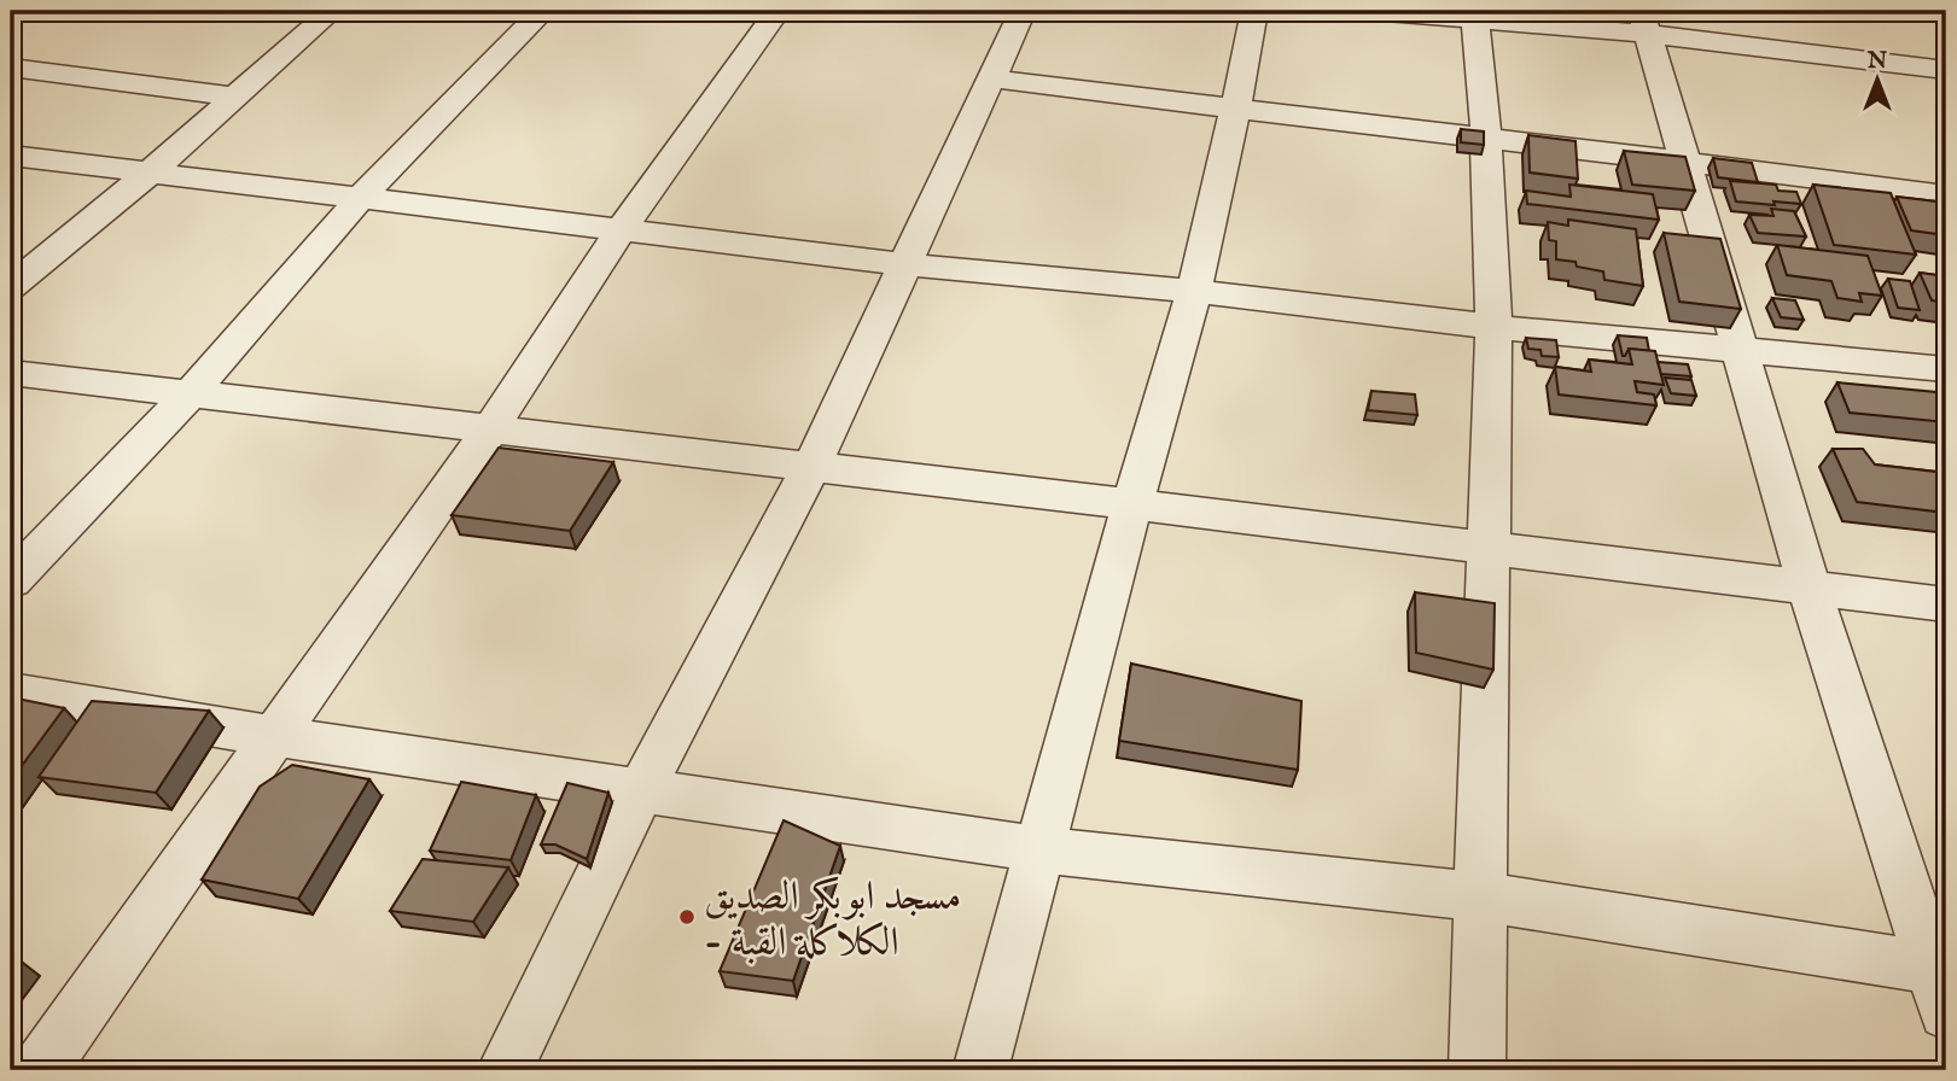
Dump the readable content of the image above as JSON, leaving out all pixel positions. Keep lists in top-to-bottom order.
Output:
{
  "places": ["مسجد ابوبكر الصديق - الكلاكلة القبة"],
  "north": "top"
}
